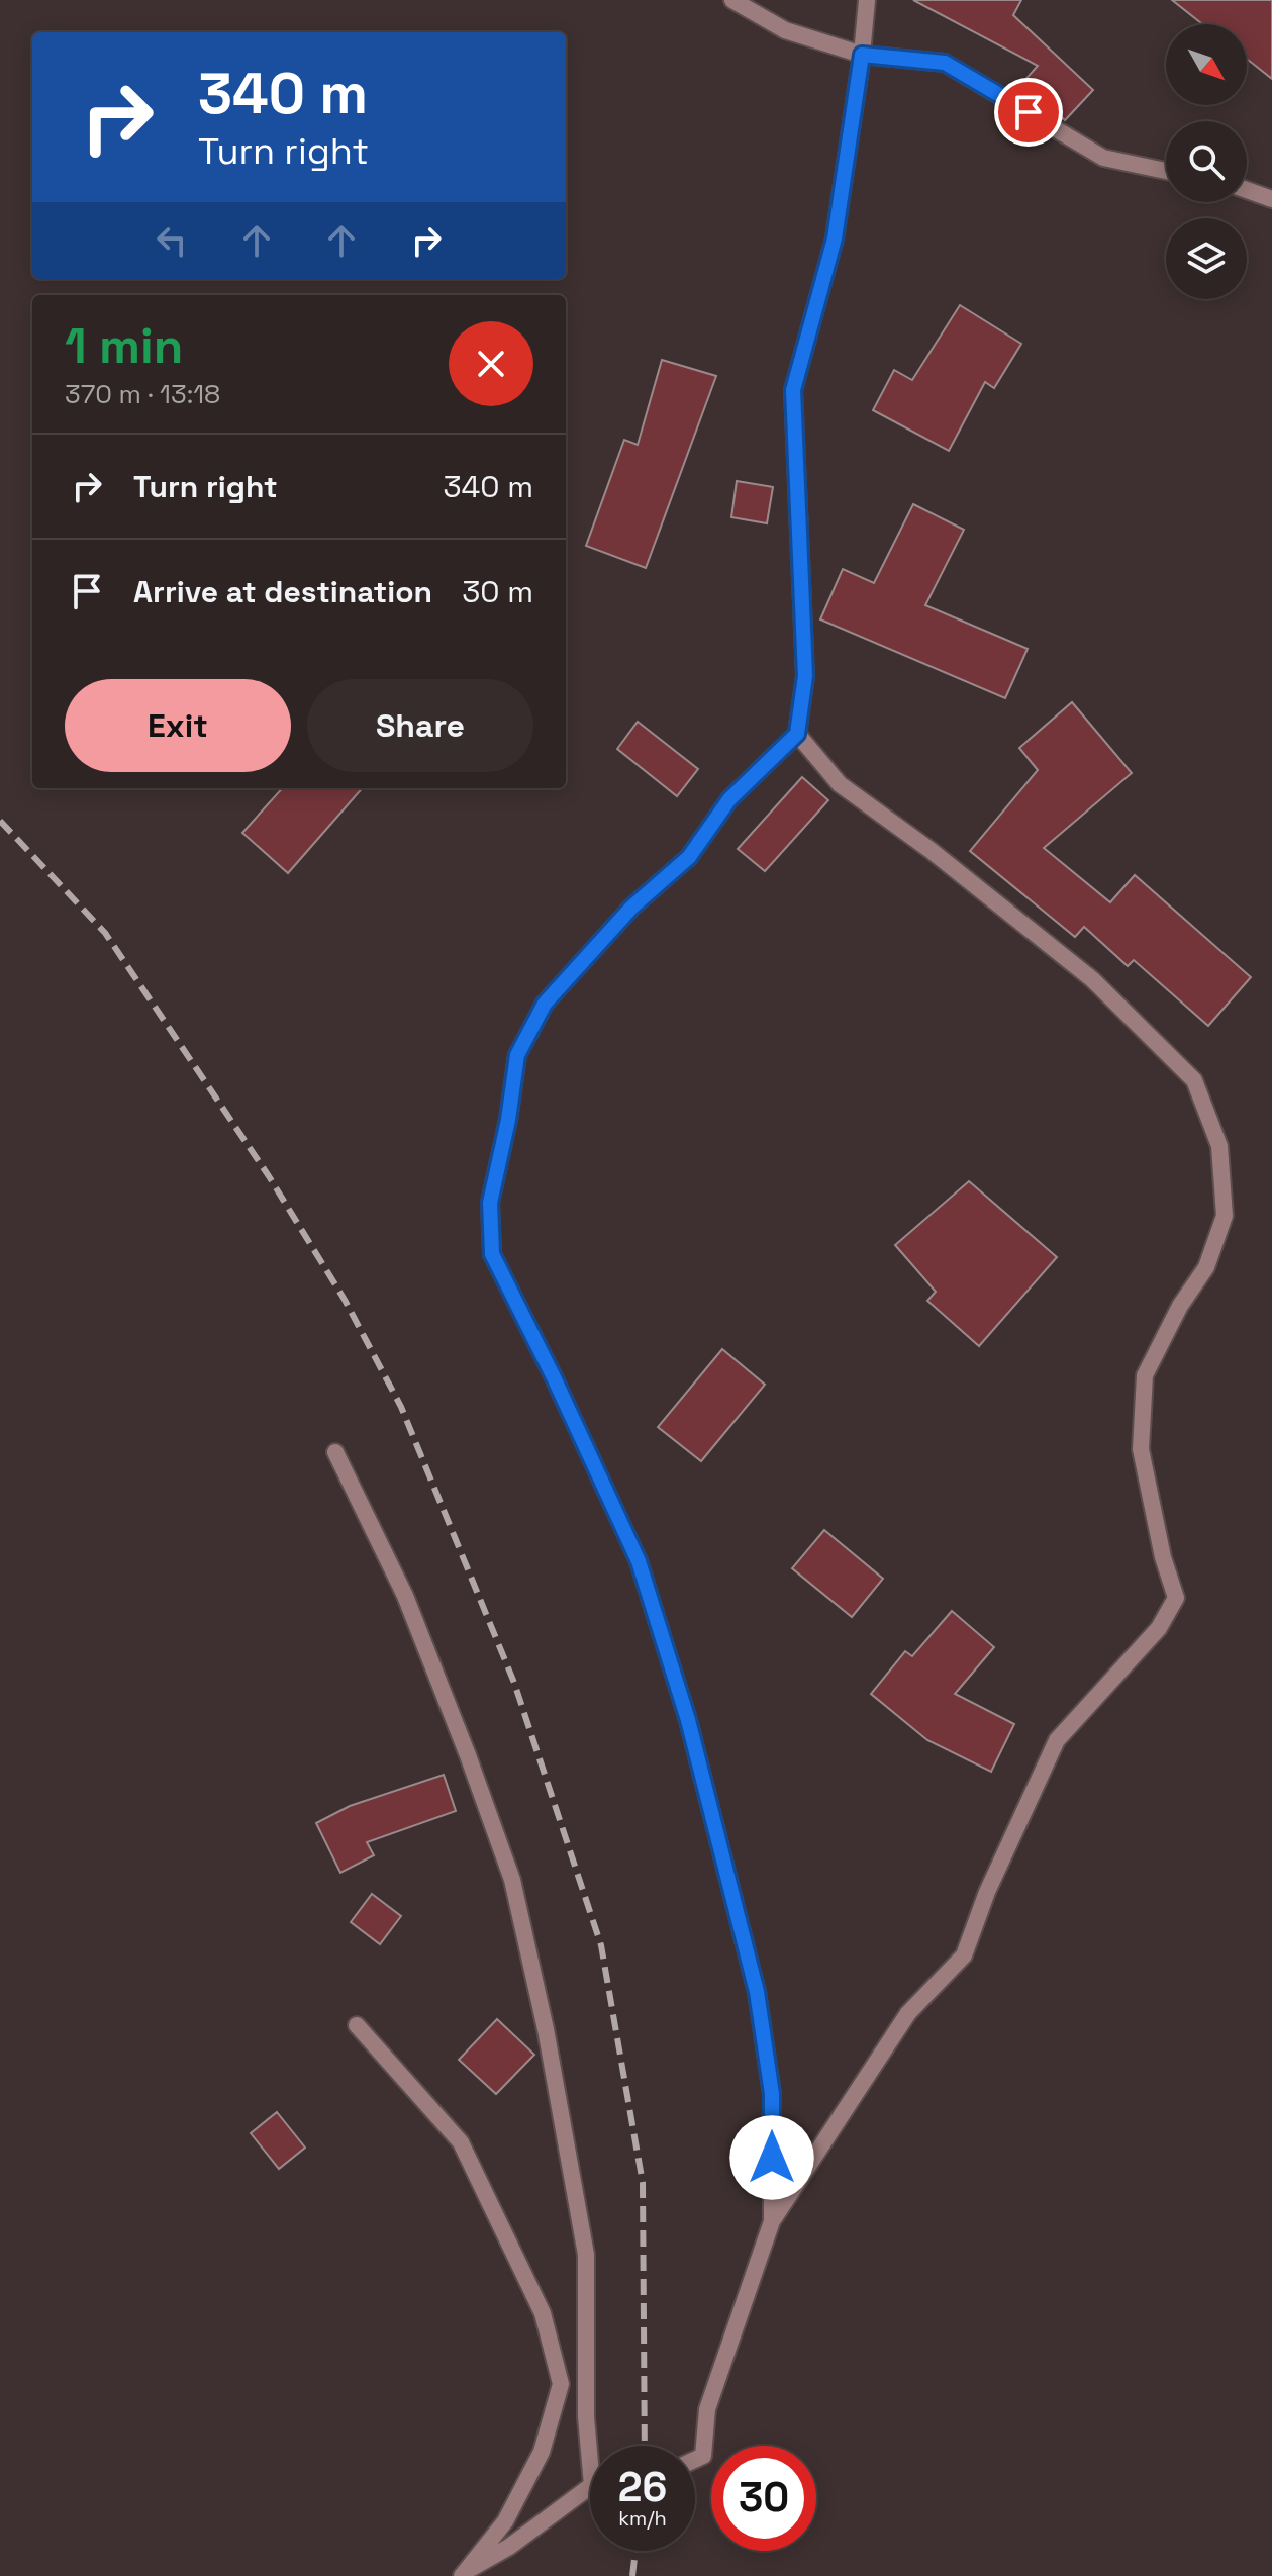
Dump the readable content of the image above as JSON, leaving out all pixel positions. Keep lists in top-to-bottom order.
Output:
{
  "north": "bottom right",
  "page": {
    "turn": ["340 m", "Turn right"],
    "heading": ["1 min", "370 m · 13:18"],
    "list": [
      {
        "name": "Turn right",
        "value": "340 m"
      },
      {
        "name": "Arrive at destination",
        "value": "30 m"
      }
    ],
    "buttons": ["Exit", "Share"],
    "speed": "26 km/h",
    "limit": "30"
  }
}
